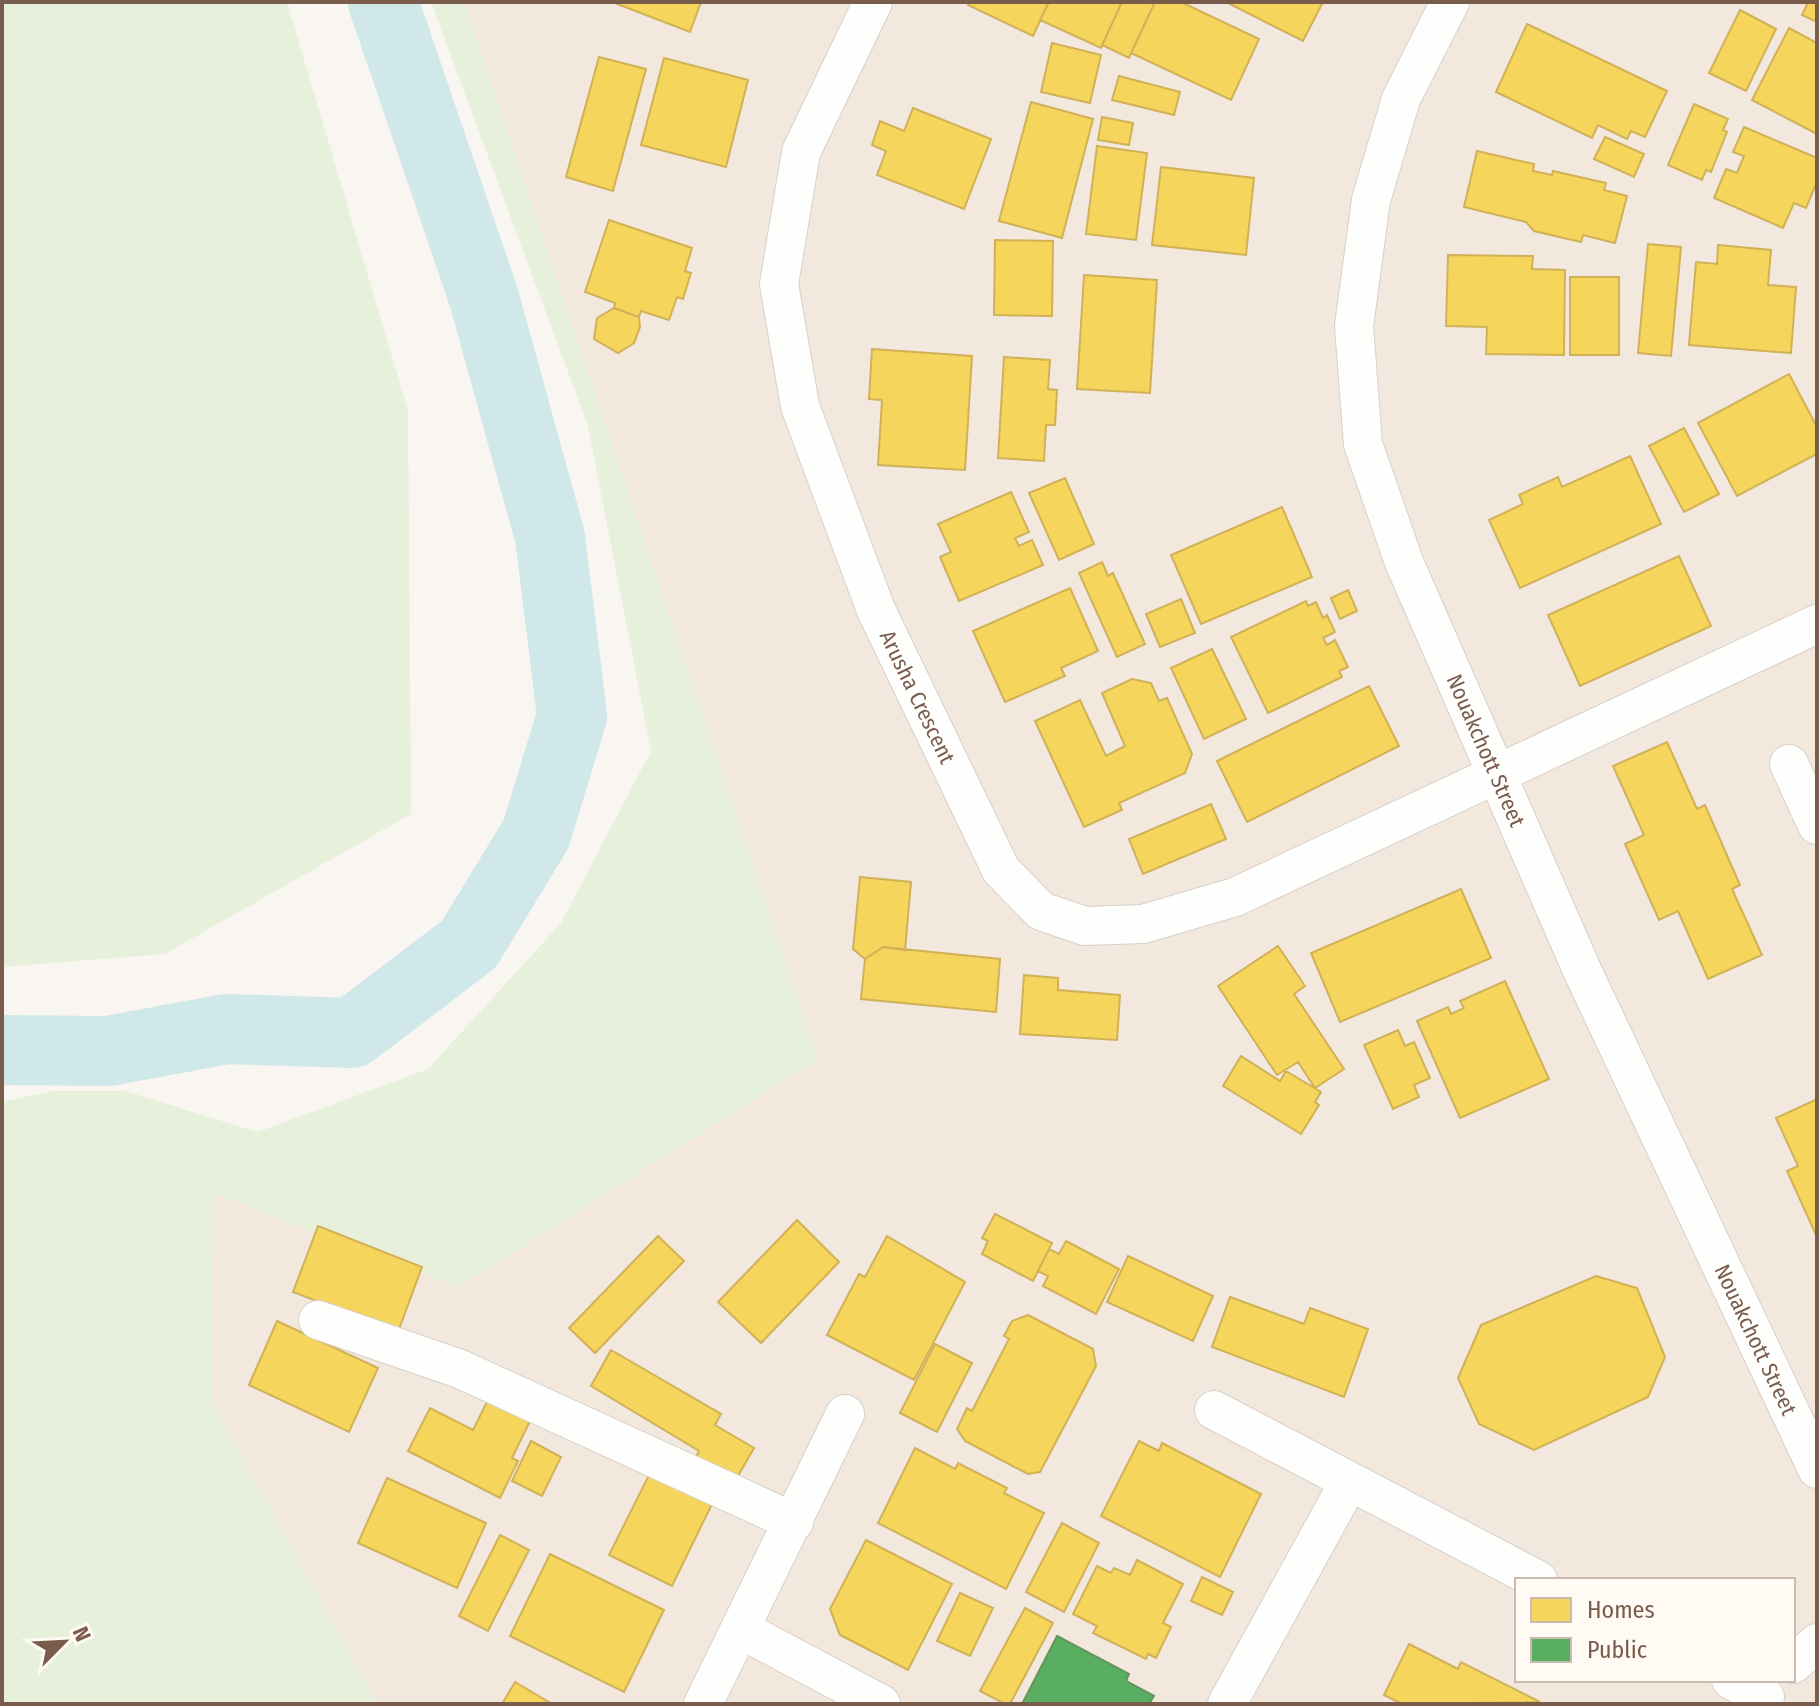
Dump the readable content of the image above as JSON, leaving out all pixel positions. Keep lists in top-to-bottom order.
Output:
{
  "streets": {
    "street": ["Arusha Crescent", "Nouakchott Street"]
  },
  "crossings": [
    ["Arusha Crescent", "Nouakchott Street"]
  ],
  "legend": ["Homes", "Public"],
  "north": "top right"
}
